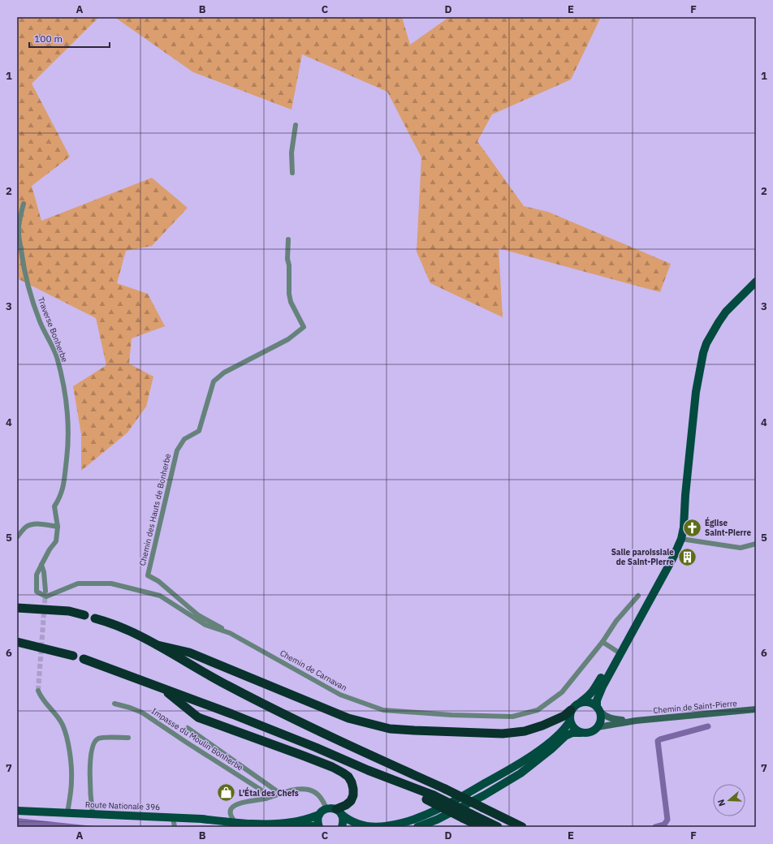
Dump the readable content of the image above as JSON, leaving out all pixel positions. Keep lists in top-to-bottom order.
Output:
{
  "streets": {
    "main road": ["Chemin de Saint-Pierre", "Route Nationale 396"],
    "street": [
      "Traverse Bonherbe",
      "Chemin des Hauts de Bonherbe",
      "Chemin de Carnavan",
      "Impasse du Moulin Bonherbe"
    ]
  },
  "crossings": [
    ["Traverse Bonherbe", "Chemin de Carnavan"],
    ["Chemin des Hauts de Bonherbe", "Chemin de Carnavan"]
  ],
  "places": {
    "church": ["Église Saint-Pierre"],
    "building": ["Salle paroissiale de Saint-Pierre"],
    "shop": ["L'Étal des Chefs"]
  },
  "scale_bar": "100 m",
  "north": "left",
  "grid": {
    "columns": [
      "A",
      "B",
      "C",
      "D",
      "E",
      "F"
    ],
    "rows": [
      "1",
      "2",
      "3",
      "4",
      "5",
      "6",
      "7"
    ]
  }
}
